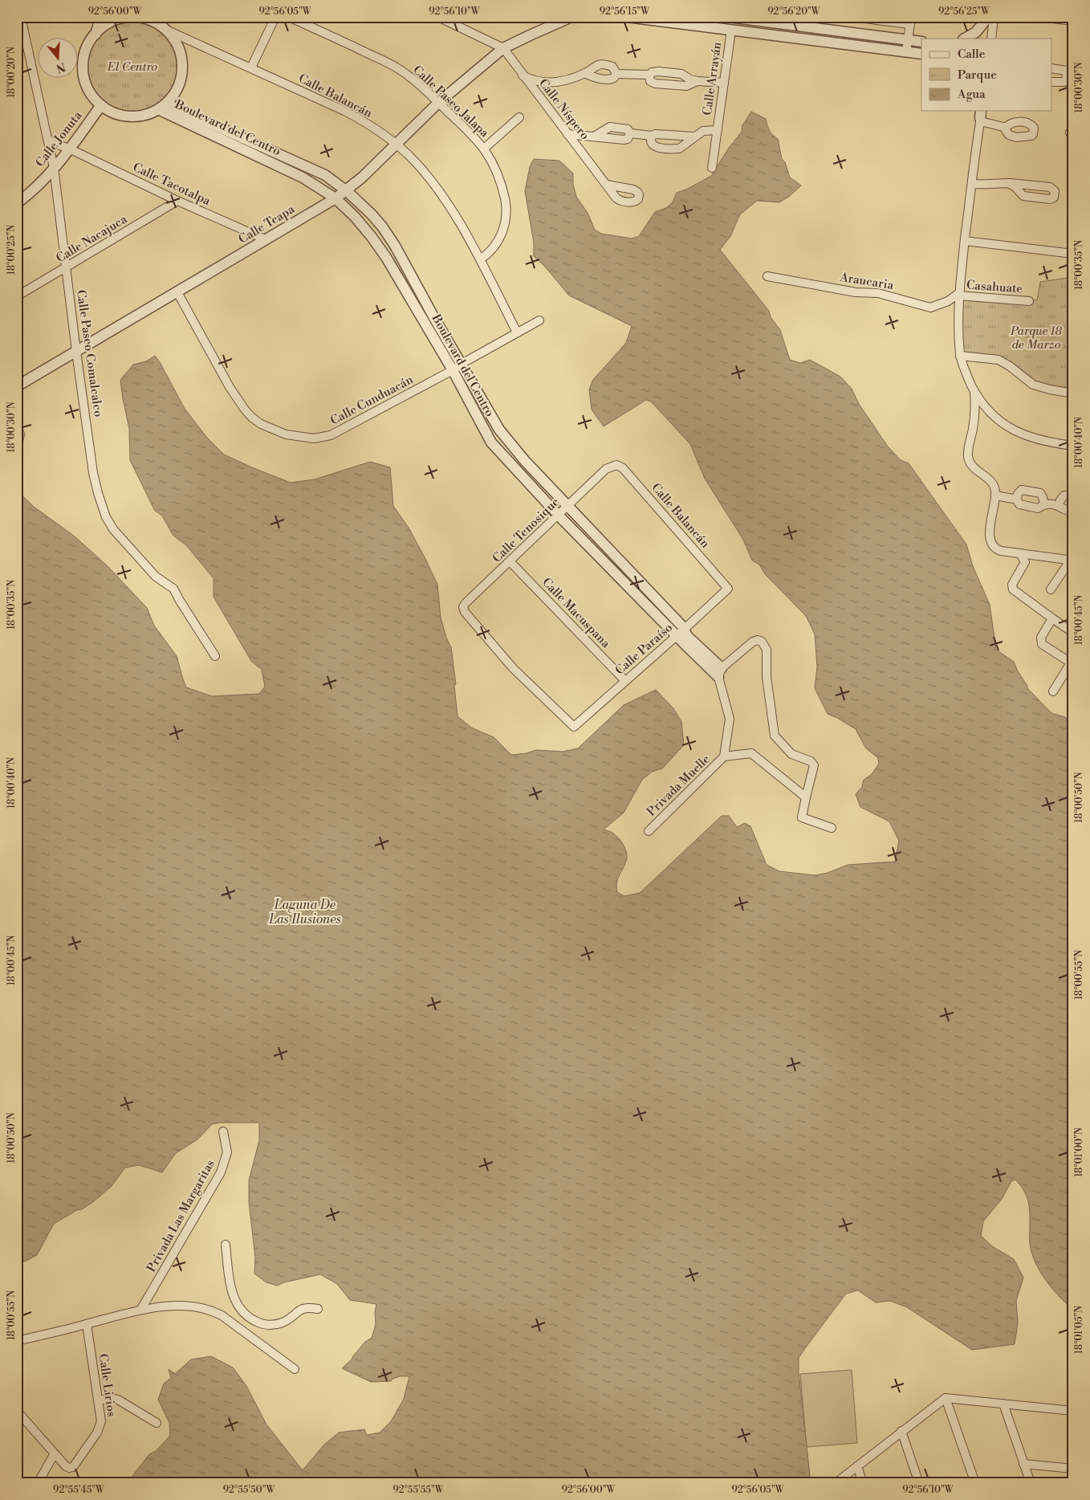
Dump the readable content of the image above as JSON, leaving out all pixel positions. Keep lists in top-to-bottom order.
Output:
{
  "streets": {
    "street": [
      "Calle Arrayán",
      "Calle Balancán",
      "Calle Paseo Jalapa",
      "Calle Níspero",
      "Boulevard del Centro",
      "Calle Jonuta",
      "Calle Tacotalpa",
      "Calle Teapa",
      "Calle Nacajuca",
      "Araucaria",
      "Casahuate",
      "Calle Paseo Comalcalco",
      "Calle Cunduacán",
      "Calle Tenosique",
      "Calle Macuspana",
      "Calle Paraíso",
      "Privada Muelle",
      "Privada Las Margaritas",
      "Calle Lirios"
    ]
  },
  "crossings": [
    ["Calle Balancán", "Calle Paseo Jalapa"],
    ["Calle Balancán", "Boulevard del Centro"],
    ["Calle Balancán", "Calle Jonuta"],
    ["Calle Balancán", "Calle Teapa"],
    ["Calle Balancán", "Calle Cunduacán"],
    ["Calle Balancán", "Calle Tenosique"],
    ["Calle Balancán", "Calle Paraíso"],
    ["Calle Paseo Jalapa", "Calle Teapa"],
    ["Calle Níspero", "Calle Teapa"],
    ["Boulevard del Centro", "Calle Jonuta"],
    ["Boulevard del Centro", "Calle Teapa"],
    ["Boulevard del Centro", "Calle Cunduacán"],
    ["Boulevard del Centro", "Calle Tenosique"],
    ["Boulevard del Centro", "Calle Paraíso"],
    ["Calle Jonuta", "Calle Tacotalpa"],
    ["Calle Jonuta", "Calle Paseo Comalcalco"],
    ["Calle Tacotalpa", "Calle Teapa"],
    ["Calle Tacotalpa", "Calle Nacajuca"],
    ["Calle Tacotalpa", "Calle Paseo Comalcalco"],
    ["Calle Teapa", "Calle Paseo Comalcalco"],
    ["Calle Teapa", "Calle Cunduacán"],
    ["Calle Nacajuca", "Calle Paseo Comalcalco"],
    ["Araucaria", "Casahuate"],
    ["Calle Tenosique", "Calle Macuspana"],
    ["Calle Tenosique", "Calle Paraíso"],
    ["Calle Macuspana", "Calle Paraíso"]
  ],
  "water": ["Laguna De Las Ilusiones"],
  "parks": ["El Centro", "Parque 18 de Marzo"],
  "legend": ["Calle", "Parque", "Agua"],
  "north": "bottom",
  "coordinates": [
    "92°56'00\"W",
    "92°56'05\"W",
    "92°56'10\"W",
    "92°56'15\"W",
    "92°56'20\"W",
    "92°56'25\"W",
    "18°00'20\"N",
    "18°00'30\"N",
    "18°00'25\"N",
    "18°00'35\"N",
    "18°00'40\"N",
    "18°00'45\"N",
    "18°00'50\"N",
    "18°00'55\"N",
    "18°01'00\"N",
    "18°01'05\"N",
    "92°55'45\"W",
    "92°55'50\"W",
    "92°55'55\"W"
  ]
}
